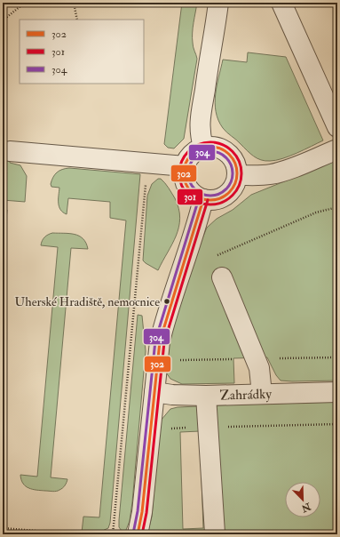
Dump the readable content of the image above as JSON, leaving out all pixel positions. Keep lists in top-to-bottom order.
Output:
{
  "streets": {
    "street": ["Zahrádky"]
  },
  "places": ["Uherské Hradiště, nemocnice"],
  "lines": ["transit line 301", "transit line 302", "transit line 304"],
  "legend": ["302", "301", "304"],
  "north": "bottom right"
}
